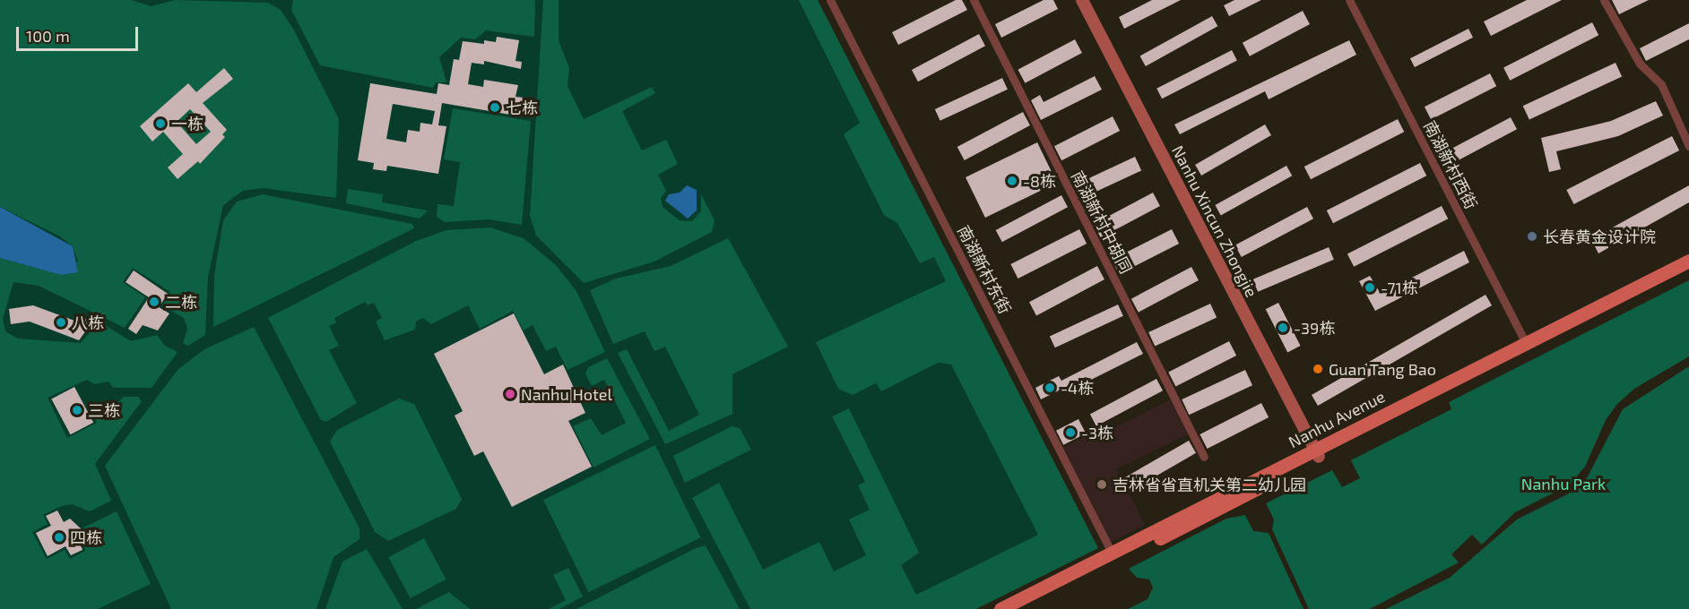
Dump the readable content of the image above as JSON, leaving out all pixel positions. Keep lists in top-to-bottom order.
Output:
{
  "streets": {
    "main road": ["Nanhu Avenue"],
    "street": [
      "南湖新村西街",
      "Nanhu Xincun Zhongjie",
      "南湖新村中胡同",
      "南湖新村东街"
    ]
  },
  "crossings": [
    ["南湖新村西街", "Nanhu Avenue"],
    ["Nanhu Xincun Zhongjie", "Nanhu Avenue"],
    ["南湖新村东街", "Nanhu Avenue"]
  ],
  "parks": ["Nanhu Park"],
  "places": [
    "七栋",
    "一栋",
    "-8栋",
    "长春黄金设计院",
    "-71栋",
    "二栋",
    "八栋",
    "-39栋",
    "Guan Tang Bao",
    "-4栋",
    "Nanhu Hotel",
    "三栋",
    "-3栋",
    "吉林省省直机关第二幼儿园",
    "四栋"
  ],
  "scale_bar": "100 m"
}
